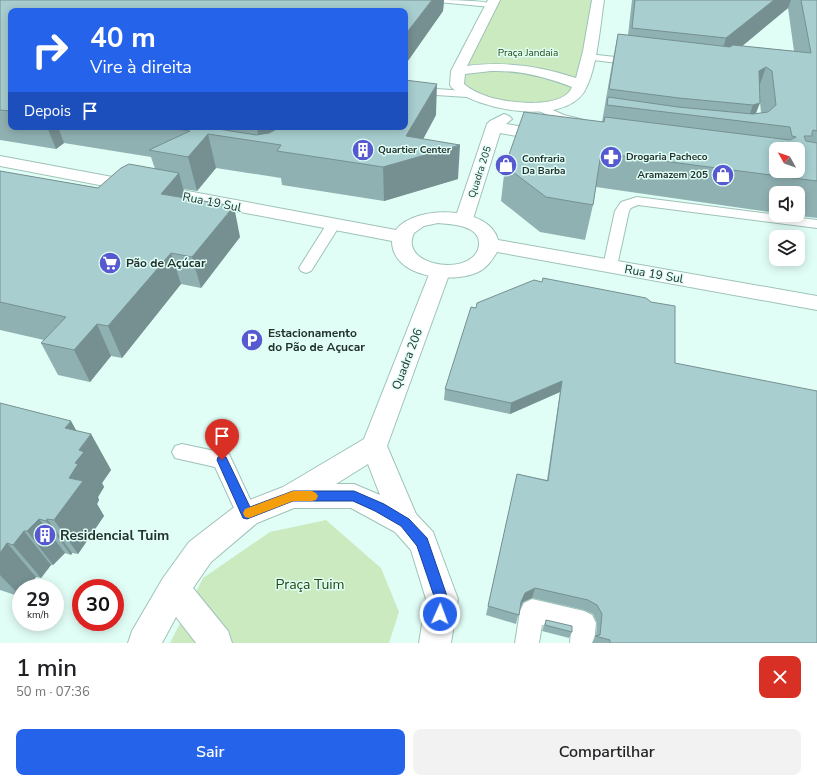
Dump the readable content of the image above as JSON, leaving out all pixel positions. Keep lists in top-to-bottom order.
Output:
{
  "streets": {
    "street": ["Quadra 205", "Rua 19 Sul", "Quadra 206"]
  },
  "crossings": [
    ["Quadra 205", "Rua 19 Sul"],
    ["Quadra 205", "Quadra 206"],
    ["Rua 19 Sul", "Quadra 206"]
  ],
  "parks": ["Praça Jandaia", "Praça Tuim"],
  "places": {
    "building": ["Quartier Center", "Residencial Tuim"],
    "pharmacy": ["Drogaria Pacheco"],
    "shop": ["Confraria Da Barba", "Aramazem 205"],
    "supermarket": ["Pão de Açúcar"],
    "parking": ["Estacionamento do Pão de Açucar"]
  },
  "north": "top left",
  "page": {
    "turn": ["40 m", "Vire à direita"],
    "then": "Depois",
    "speed": "29 km/h",
    "limit": "30",
    "heading": ["1 min", "50 m · 07:36"],
    "buttons": ["Sair", "Compartilhar"]
  }
}
